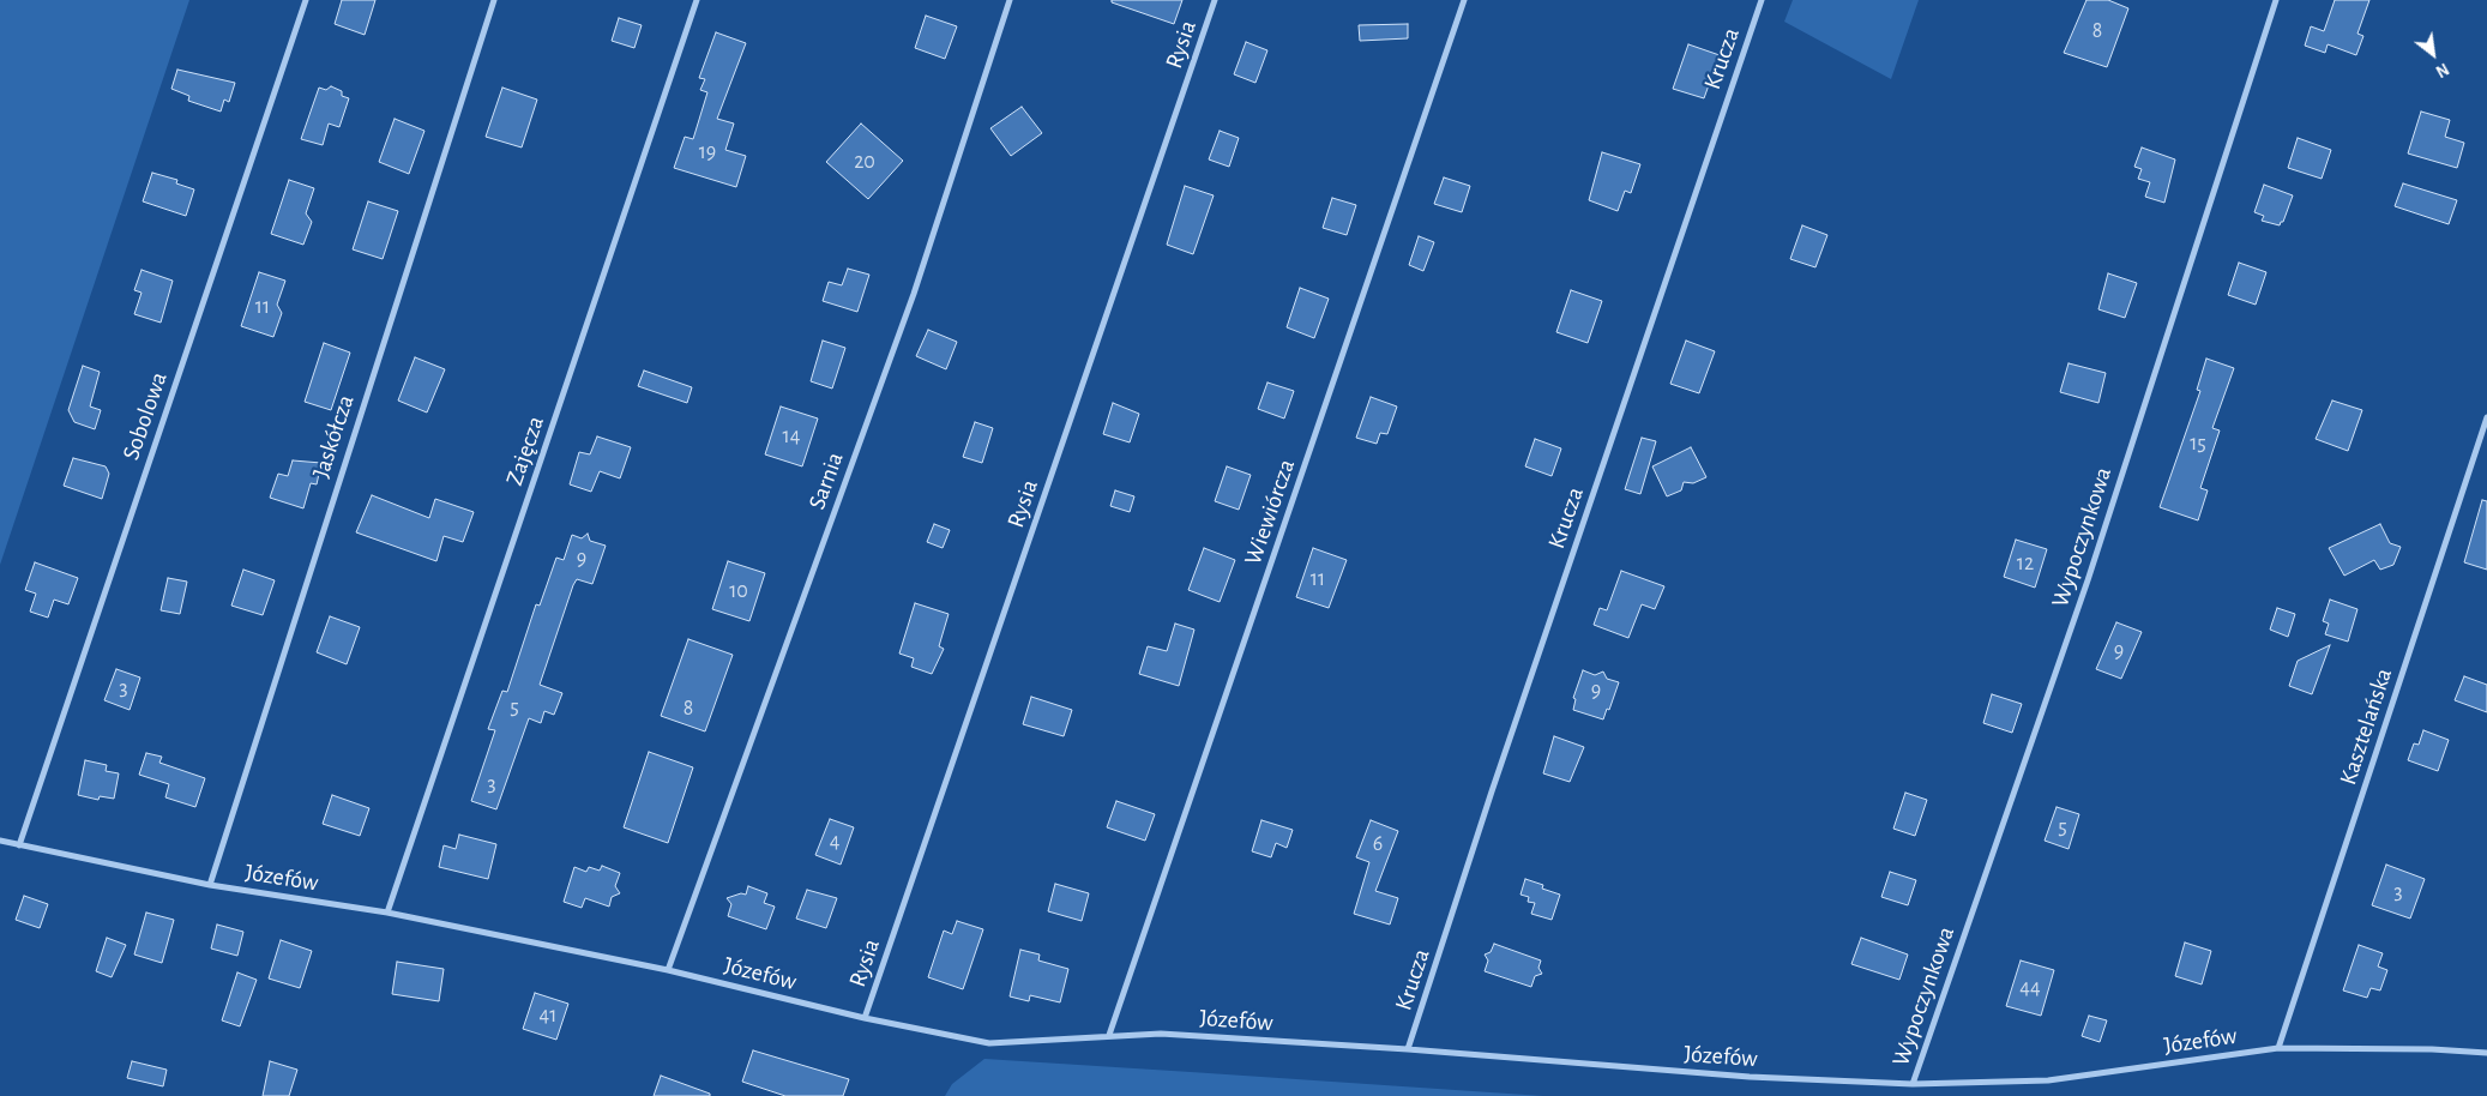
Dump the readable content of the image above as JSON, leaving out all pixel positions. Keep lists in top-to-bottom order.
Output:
{
  "streets": {
    "street": [
      "Rysia",
      "Krucza",
      "Sobolowa",
      "Jaskółcza",
      "Zajęcza",
      "Sarnia",
      "Wiewiórcza",
      "Wypoczynkowa",
      "Kasztelańska",
      "Józefów"
    ]
  },
  "crossings": [
    ["Rysia", "Józefów"],
    ["Krucza", "Józefów"],
    ["Sobolowa", "Józefów"],
    ["Jaskółcza", "Józefów"],
    ["Zajęcza", "Józefów"],
    ["Sarnia", "Józefów"],
    ["Wiewiórcza", "Józefów"],
    ["Wypoczynkowa", "Józefów"],
    ["Kasztelańska", "Józefów"]
  ],
  "house_numbers": [
    "8",
    "19",
    "20",
    "11",
    "14",
    "15",
    "9",
    "12",
    "11",
    "10",
    "9",
    "3",
    "9",
    "5",
    "8",
    "3",
    "5",
    "4",
    "6",
    "3",
    "44",
    "41"
  ],
  "north": "bottom right"
}
